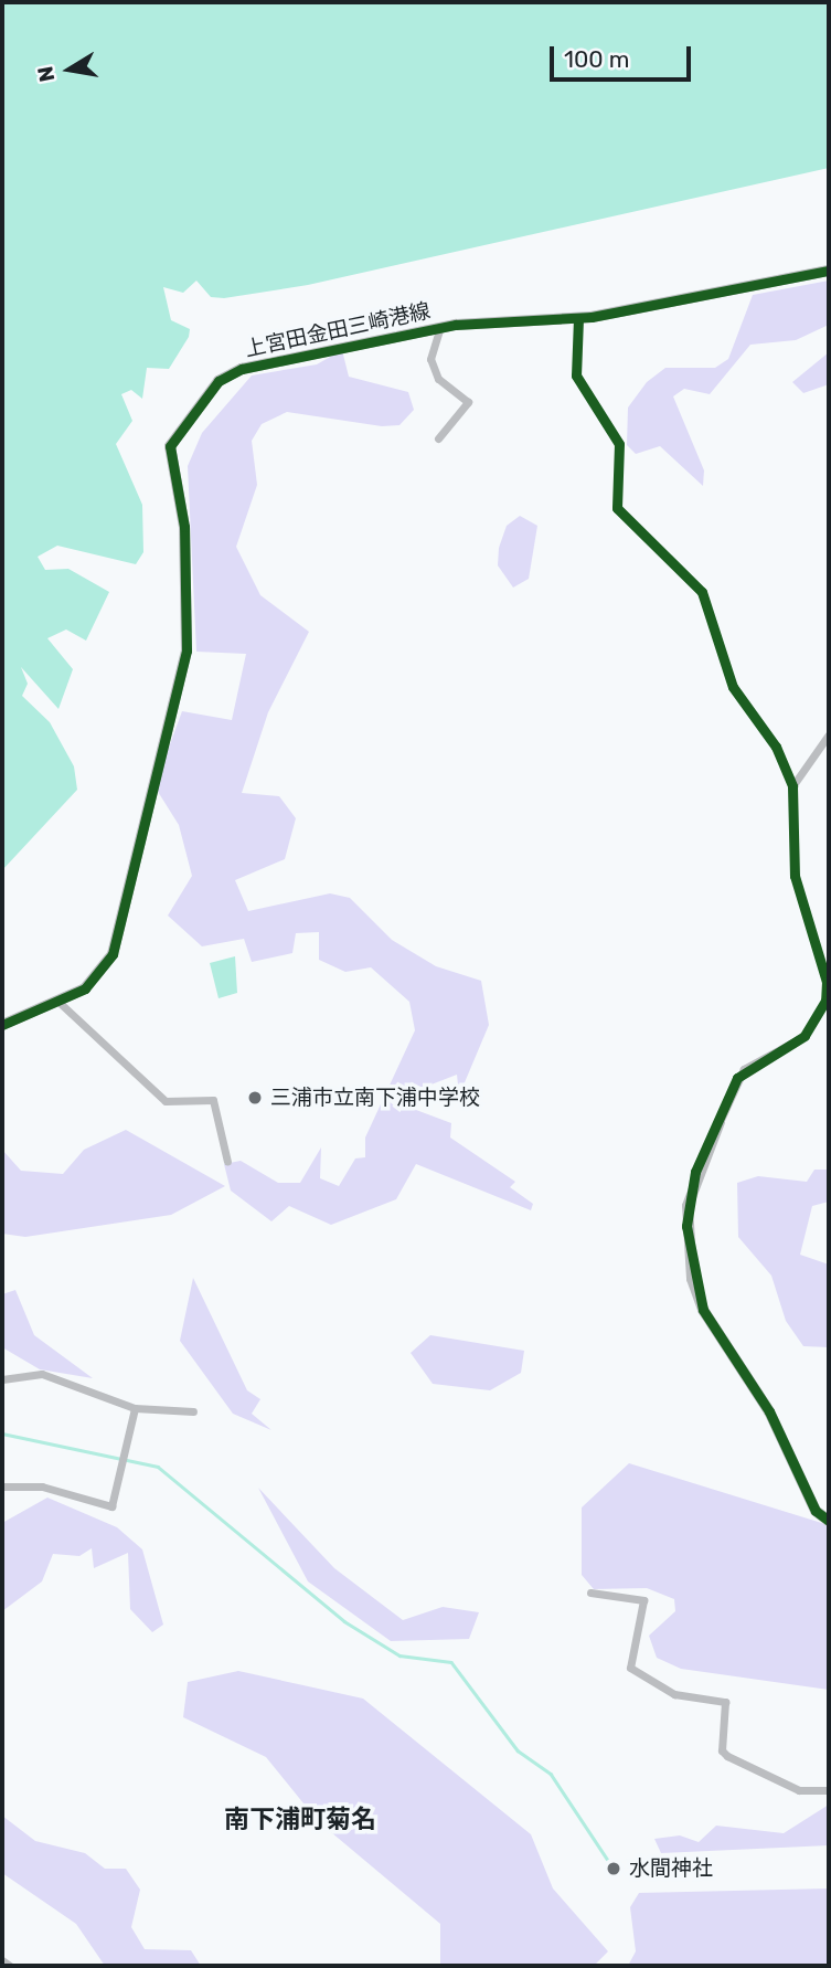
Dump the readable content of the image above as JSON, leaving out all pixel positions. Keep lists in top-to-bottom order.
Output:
{
  "streets": {
    "main road": ["上宮田金田三崎港線"]
  },
  "districts": ["南下浦町菊名"],
  "places": ["三浦市立南下浦中学校", "水間神社"],
  "scale_bar": "100 m",
  "north": "left"
}
